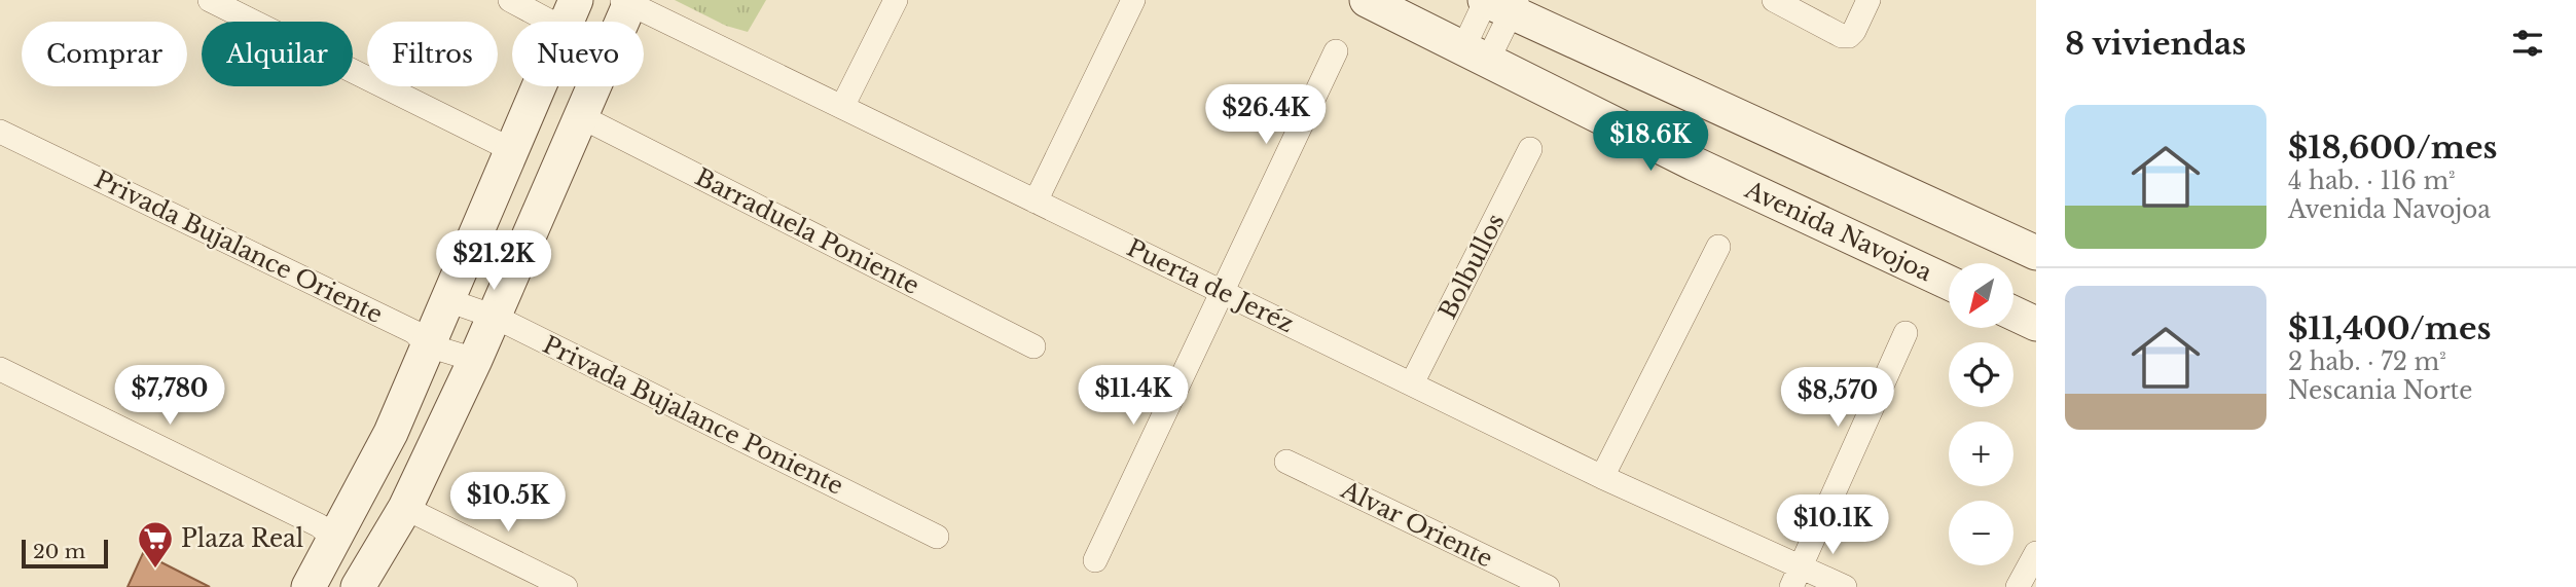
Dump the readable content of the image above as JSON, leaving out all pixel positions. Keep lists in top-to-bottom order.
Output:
{
  "streets": {
    "street": [
      "Barraduela Poniente",
      "Avenida Navojoa",
      "Privada Bujalance Oriente",
      "Bolbullos",
      "Puerta de Jeréz",
      "Privada Bujalance Poniente",
      "Alvar Oriente"
    ]
  },
  "crossings": [
    ["Bolbullos", "Puerta de Jeréz"]
  ],
  "places": {
    "supermarket": ["Plaza Real"]
  },
  "scale_bar": "20 m",
  "north": "bottom left",
  "page": {
    "heading": "8 viviendas",
    "chip": [
      "Comprar",
      "Alquilar",
      "Filtros",
      "Nuevo"
    ],
    "price": [
      "$26.4K",
      "$18.6K",
      "$21.2K",
      "$7,780",
      "$11.4K",
      "$8,570",
      "$10.5K",
      "$10.1K"
    ],
    "list": [
      {
        "name": "$18,600/mes",
        "note": "4 hab. · 116 m² · Avenida Navojoa"
      },
      {
        "name": "$11,400/mes",
        "note": "2 hab. · 72 m² · Nescania Norte"
      }
    ],
    "map_buttons": ["+", "−"],
    "scale": "20 m"
  }
}
